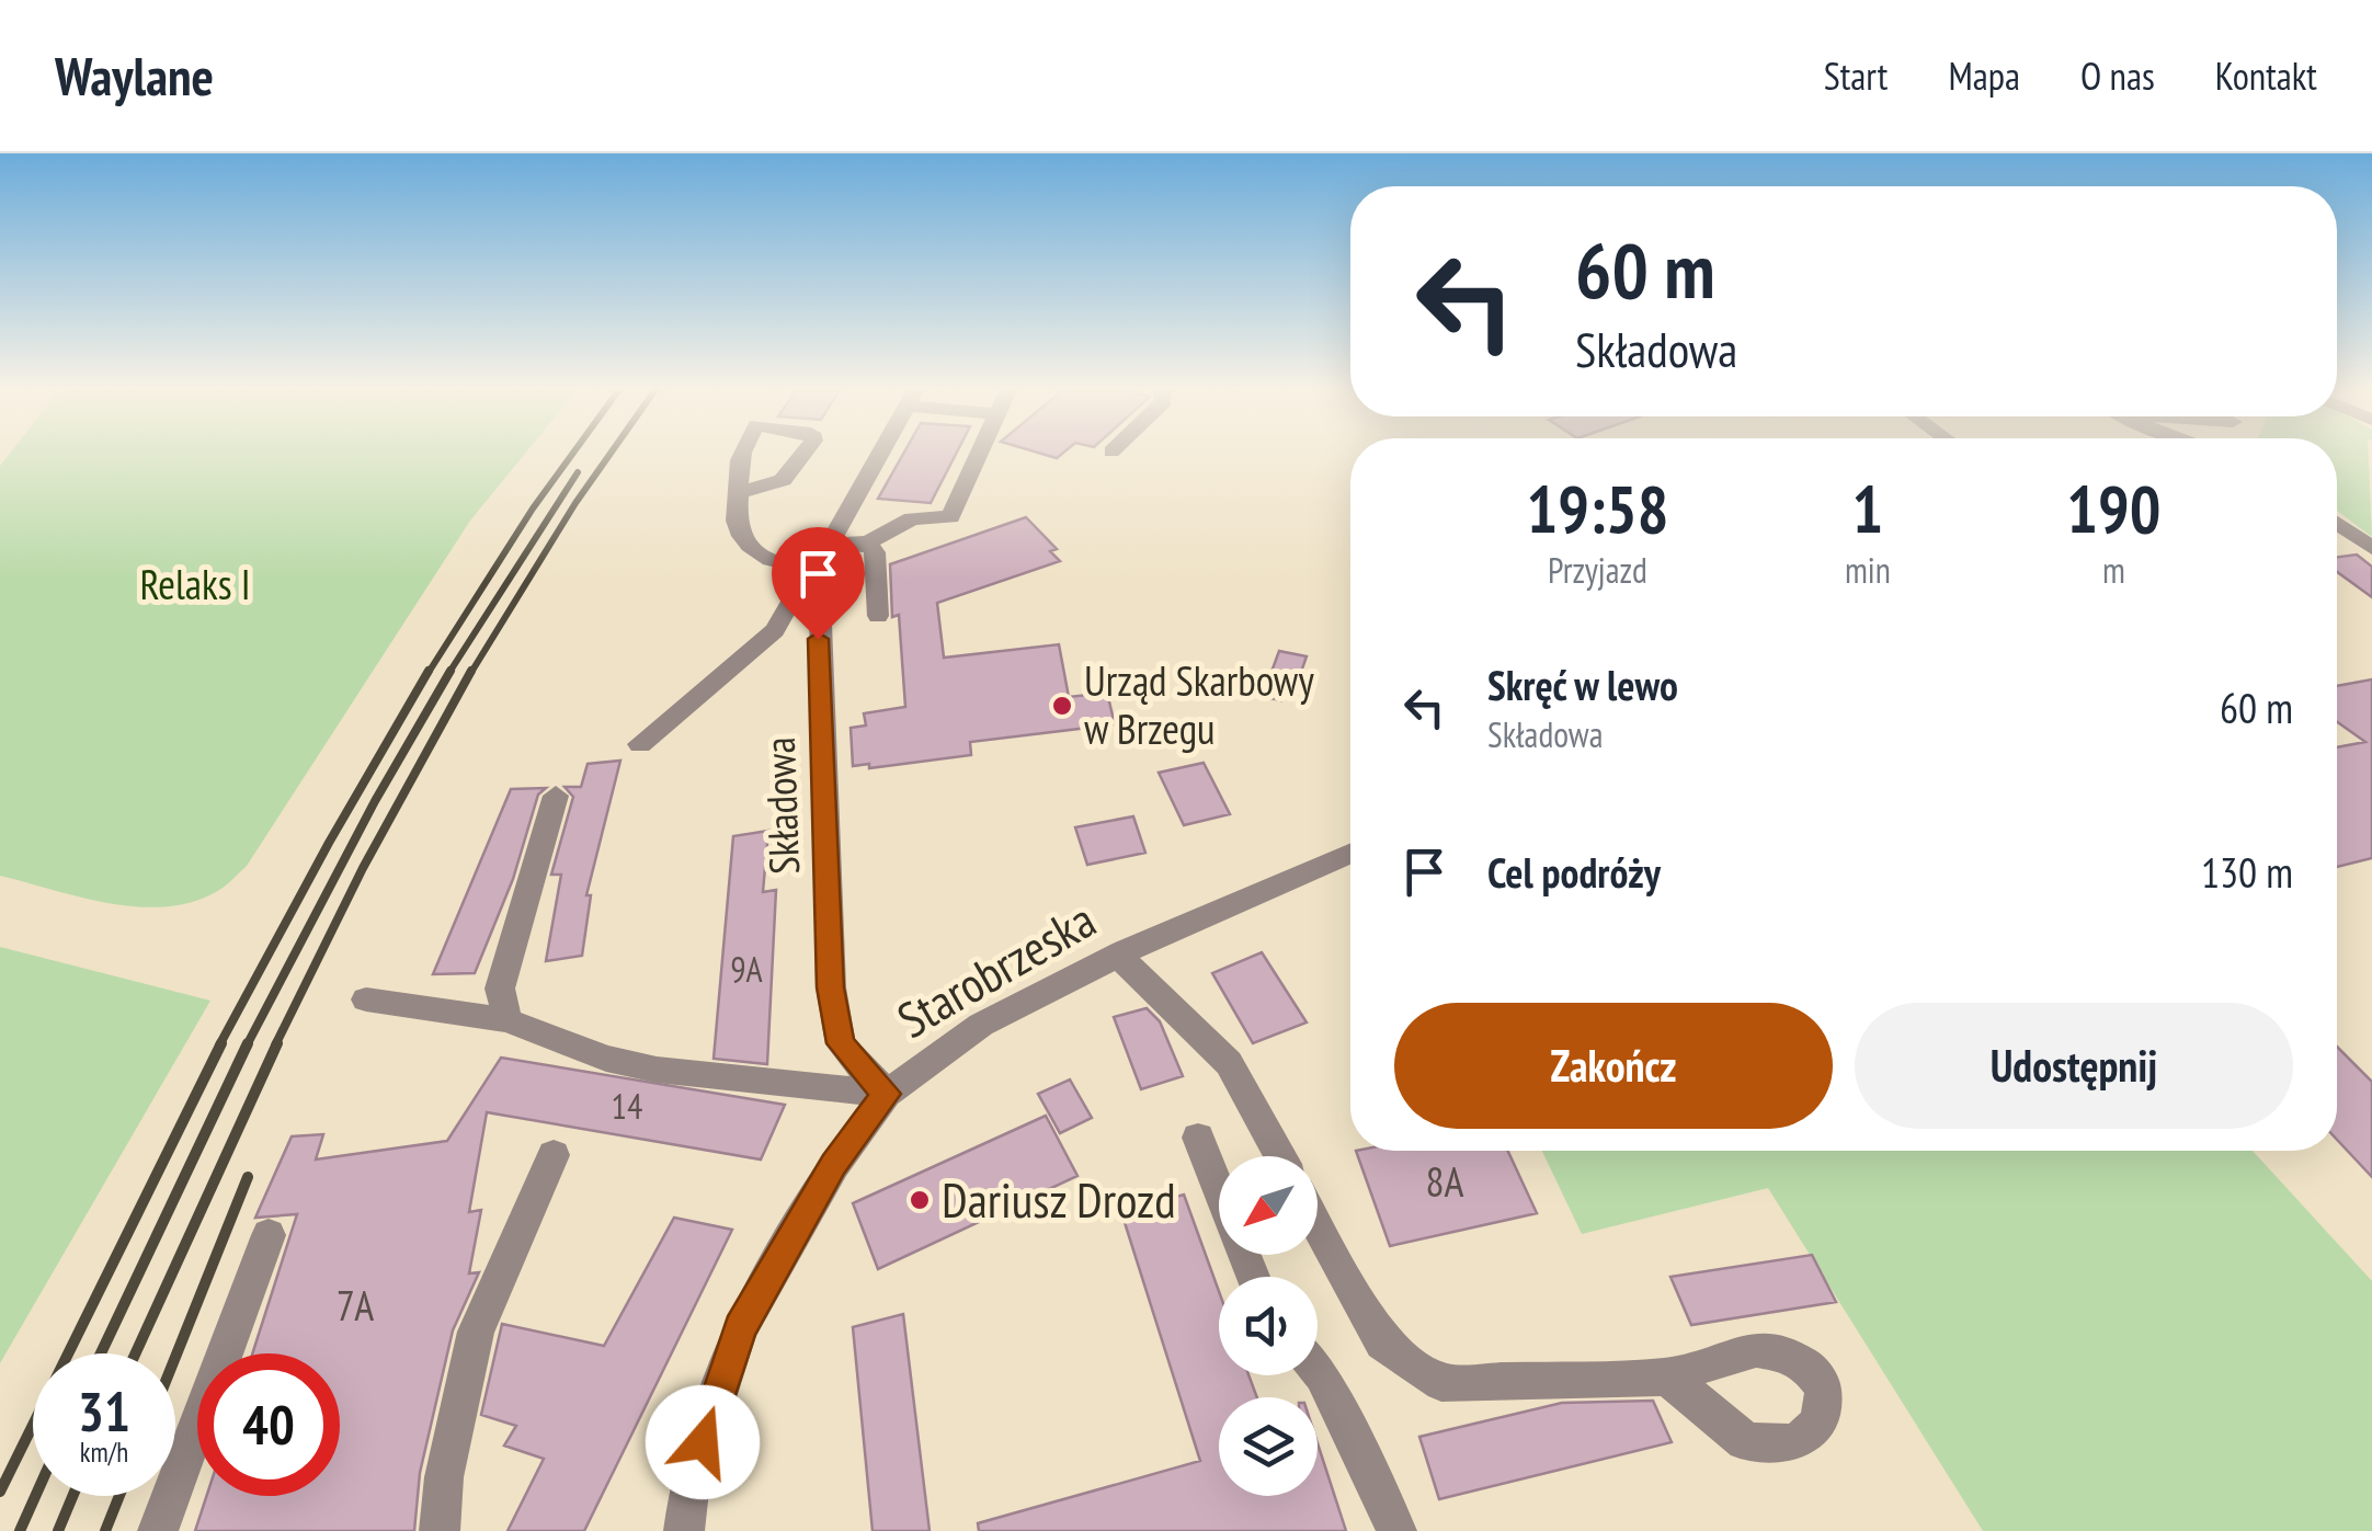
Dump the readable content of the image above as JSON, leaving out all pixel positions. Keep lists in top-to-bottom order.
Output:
{
  "streets": {
    "street": ["Składowa", "Starobrzeska"]
  },
  "crossings": [
    ["Składowa", "Starobrzeska"]
  ],
  "parks": ["Relaks I"],
  "places": ["Urząd Skarbowy w Brzegu", "Dariusz Drozd"],
  "house_numbers": [
    "9A",
    "14",
    "8A",
    "7A"
  ],
  "north": "bottom left",
  "page": {
    "header": "Waylane",
    "nav": [
      "Start",
      "Mapa",
      "O nas",
      "Kontakt"
    ],
    "turn": ["60 m", "Składowa"],
    "eta": [
      "19:58",
      "Przyjazd",
      "1",
      "min",
      "190",
      "m"
    ],
    "list": [
      {
        "name": "Skręć w lewo",
        "note": "Składowa",
        "value": "60 m"
      },
      {
        "name": "Cel podróży",
        "value": "130 m"
      }
    ],
    "buttons": ["Zakończ", "Udostępnij"],
    "speed": "31 km/h",
    "limit": "40"
  }
}
